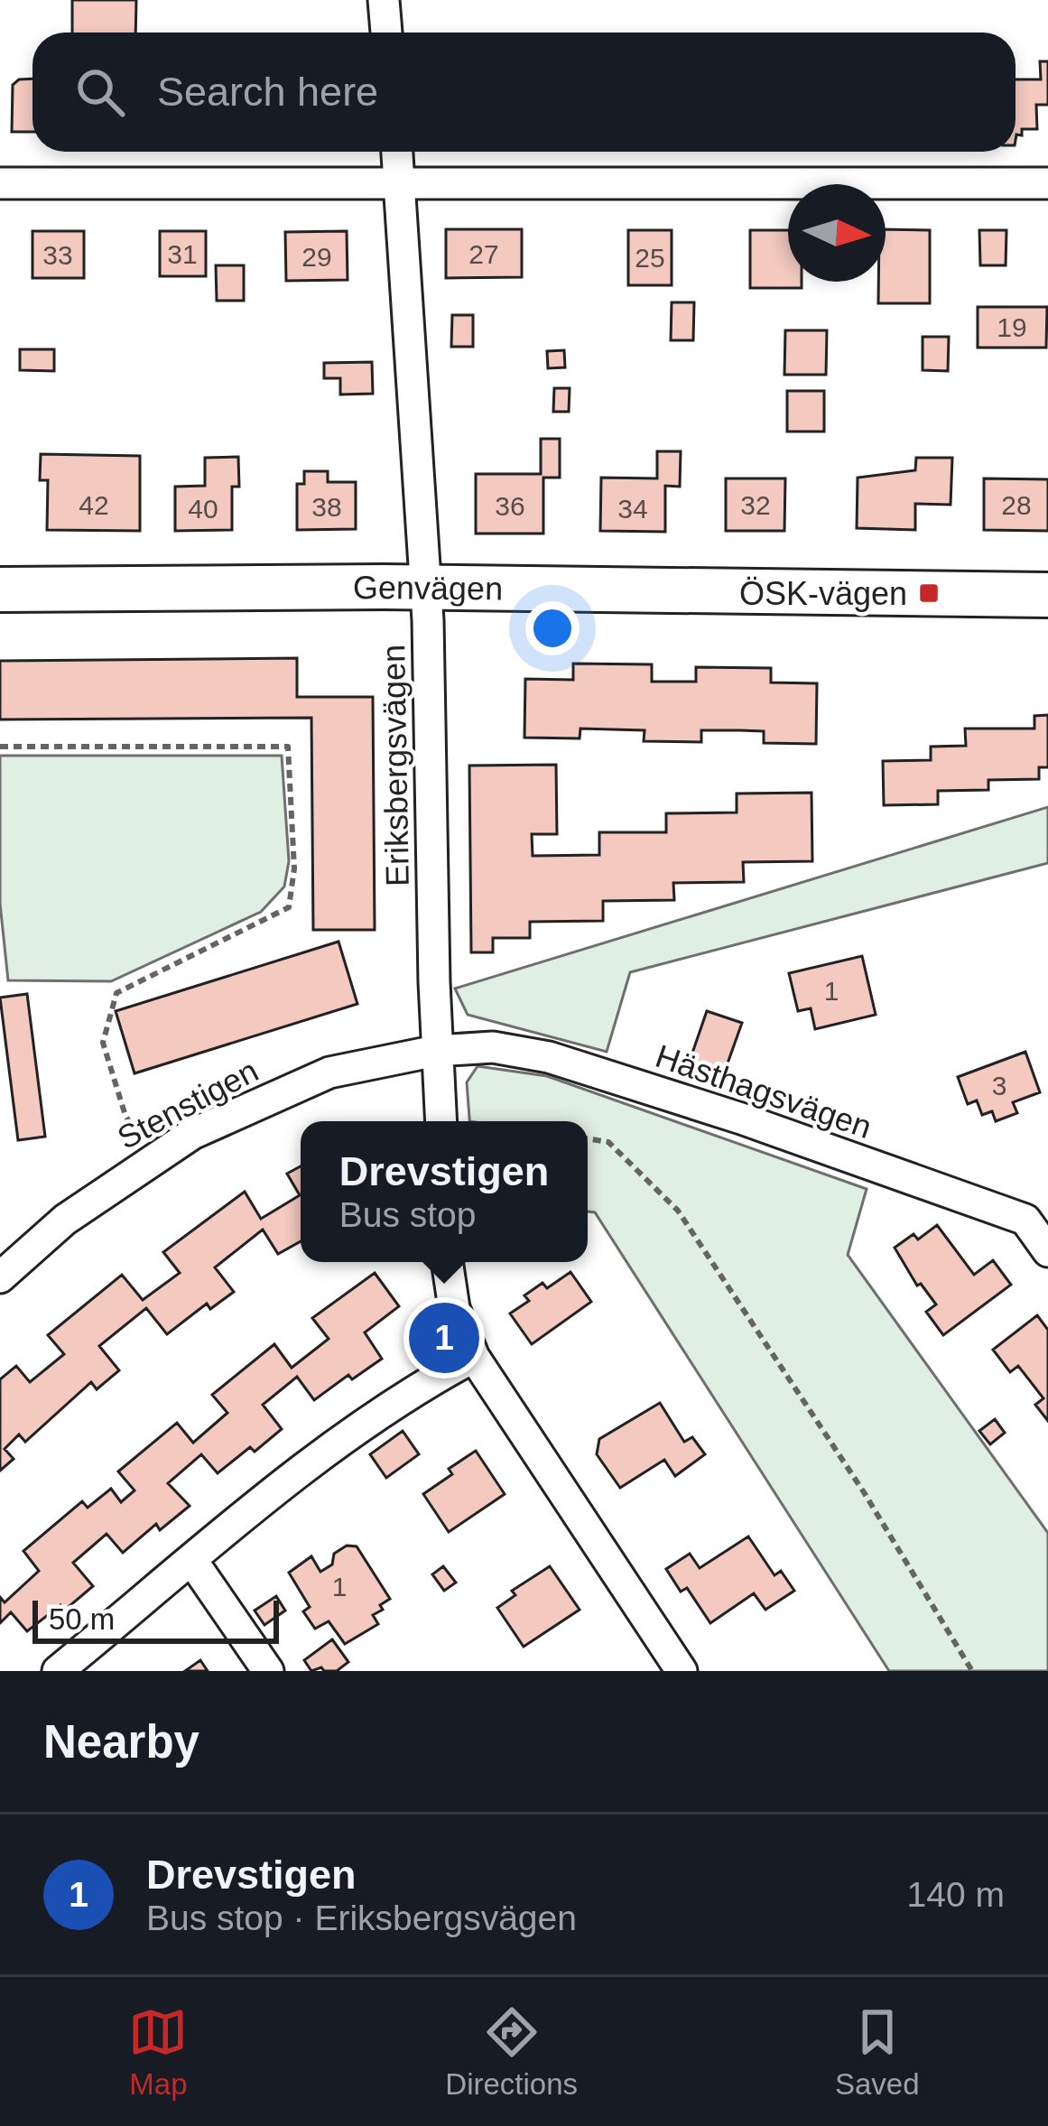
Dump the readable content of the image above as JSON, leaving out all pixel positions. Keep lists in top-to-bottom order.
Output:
{
  "streets": {
    "street": [
      "Genvägen",
      "Eriksbergsvägen",
      "Hästhagsvägen",
      "Stenstigen"
    ]
  },
  "crossings": [
    ["Genvägen", "Eriksbergsvägen"],
    ["Eriksbergsvägen", "Hästhagsvägen"],
    ["Eriksbergsvägen", "Stenstigen"],
    ["Hästhagsvägen", "Stenstigen"]
  ],
  "places": {
    "transit": ["ÖSK-vägen"]
  },
  "house_numbers": [
    "31",
    "27",
    "33",
    "29",
    "25",
    "19",
    "42",
    "32",
    "28",
    "36",
    "38",
    "40",
    "34",
    "1",
    "3",
    "1"
  ],
  "scale_bar": "50 m",
  "north": "right",
  "page": {
    "search": "Search here",
    "popup": ["Drevstigen", "Bus stop"],
    "pins": "1",
    "scale": "50 m",
    "heading": "Nearby",
    "list": [
      {
        "mark": "1",
        "name": "Drevstigen",
        "note": "Bus stop · Eriksbergsvägen",
        "value": "140 m"
      }
    ],
    "nav": ["Map", "Directions", "Saved"]
  }
}
